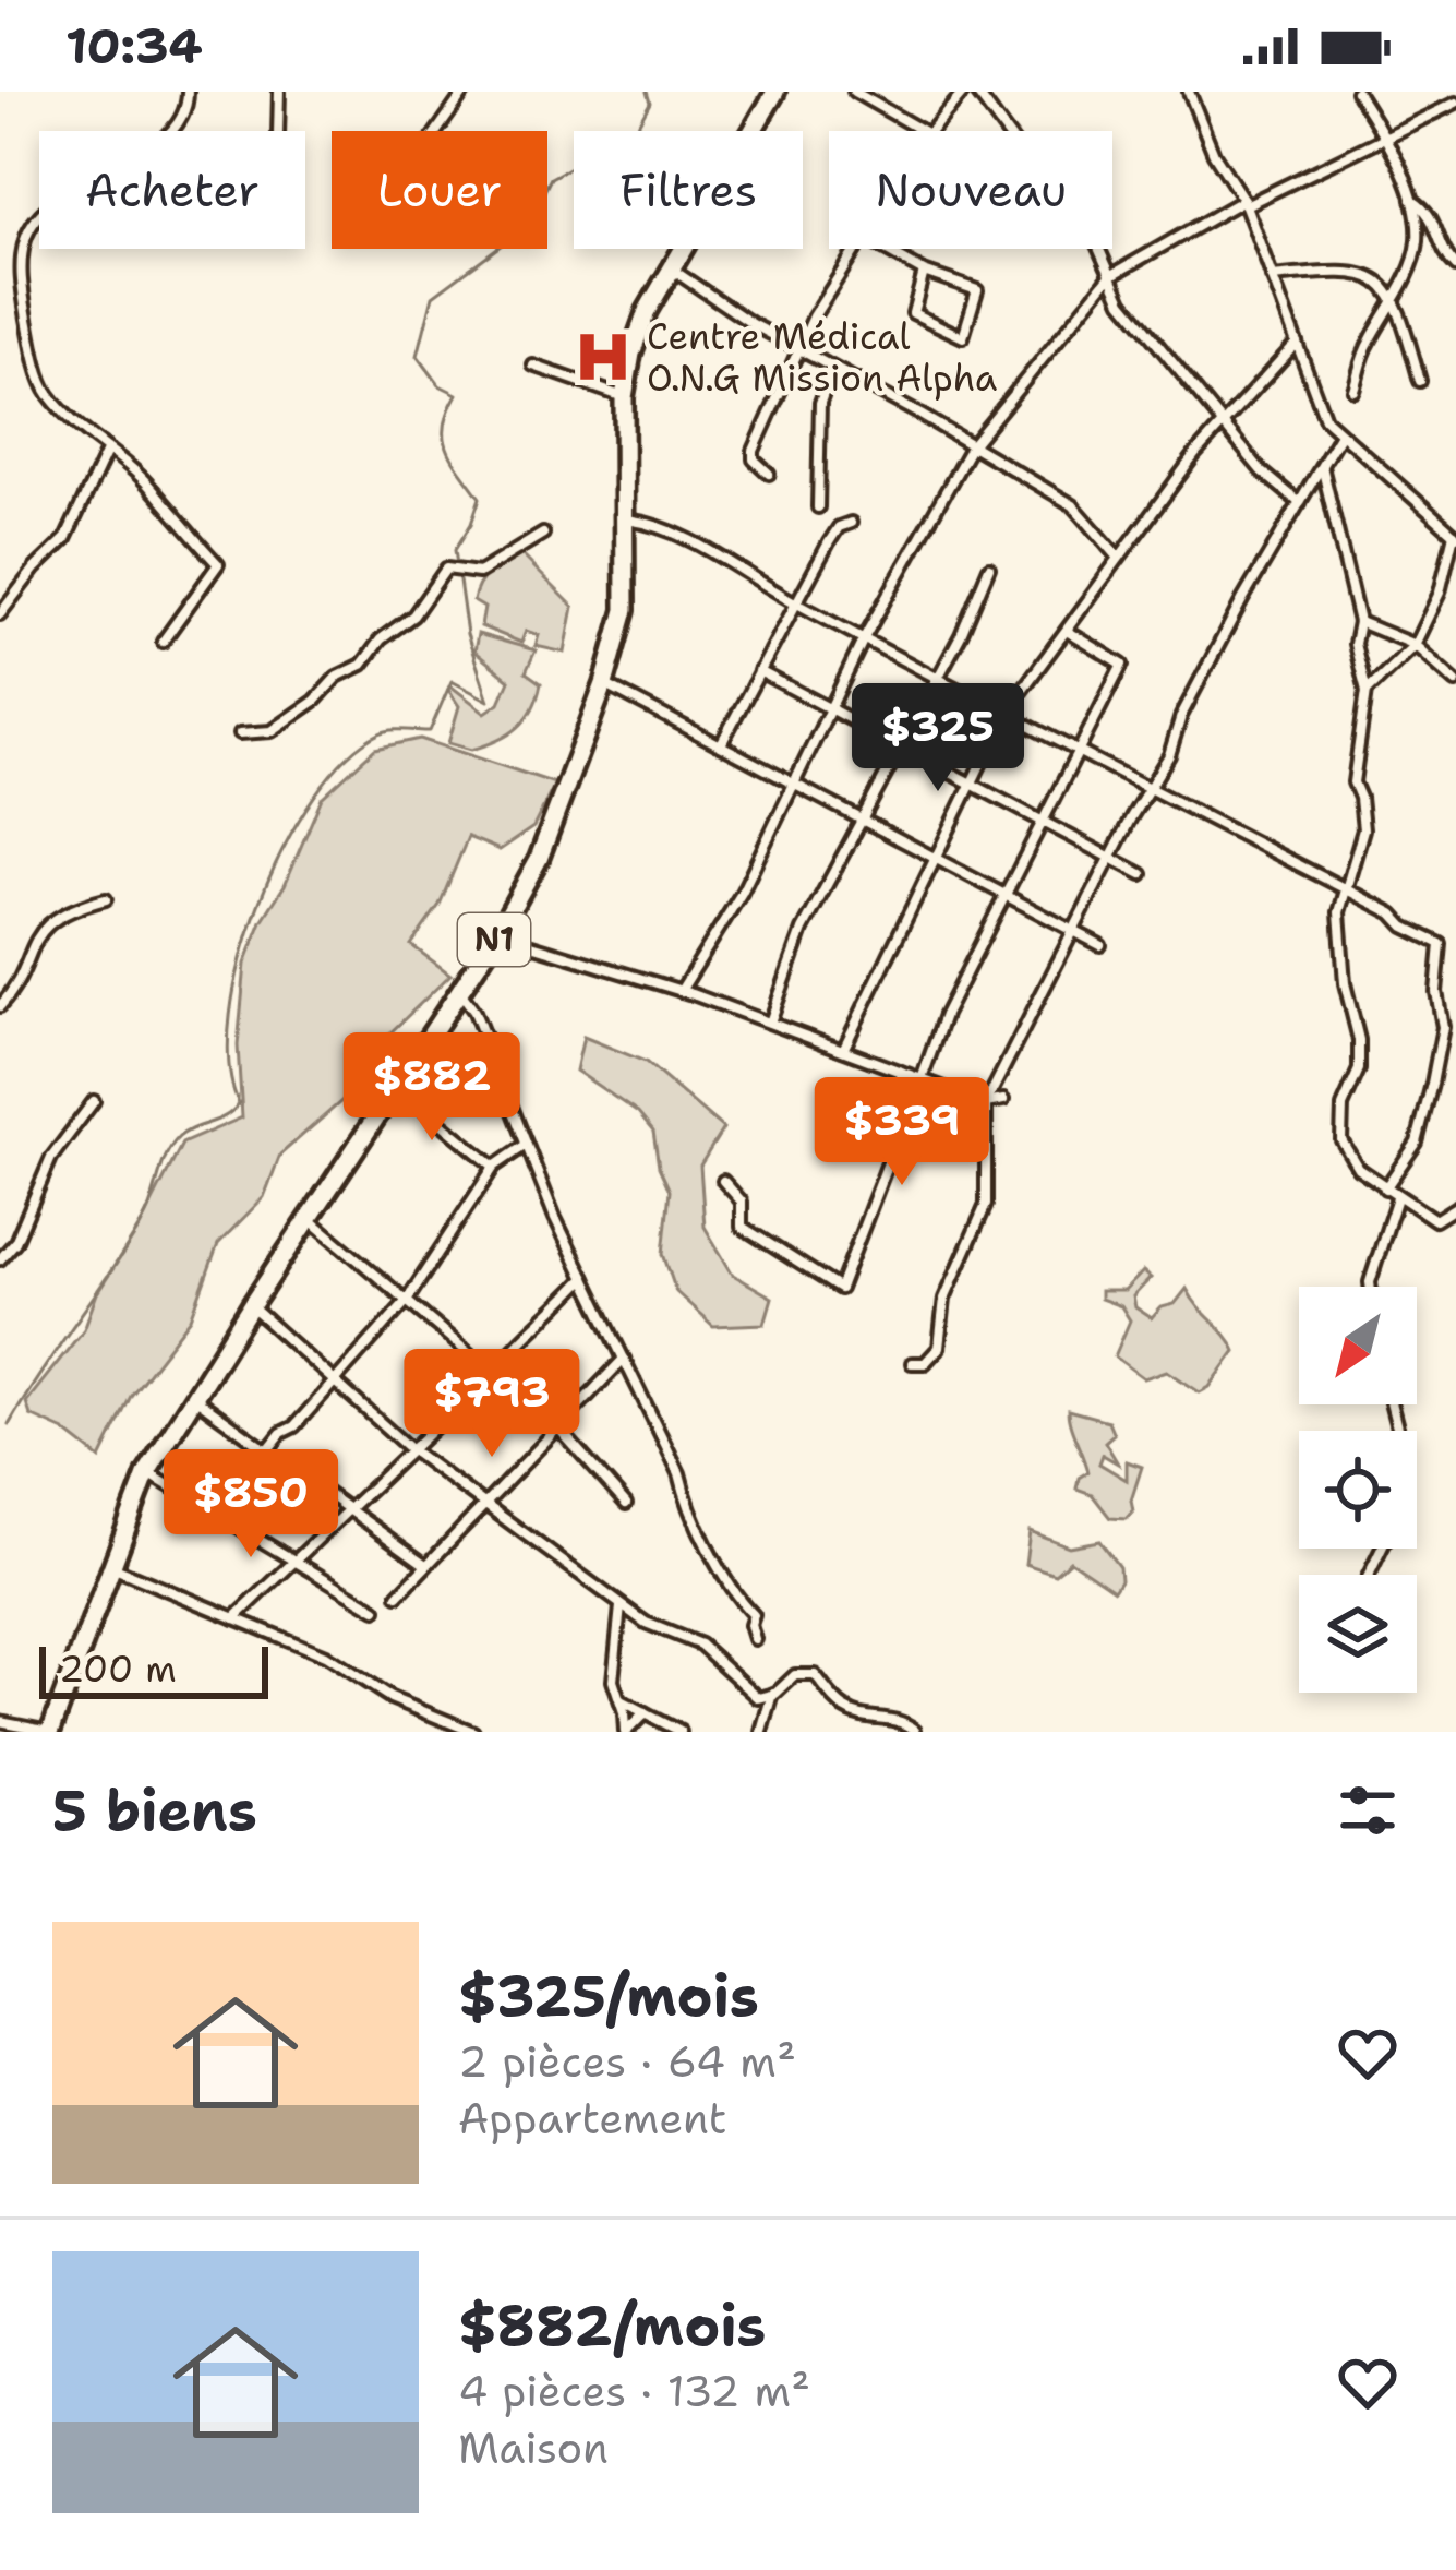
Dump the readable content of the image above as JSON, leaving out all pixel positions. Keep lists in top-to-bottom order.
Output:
{
  "streets": {
    "highway": ["N1"]
  },
  "places": {
    "hospital": ["Centre Médical O.N.G Mission Alpha"]
  },
  "scale_bar": "200 m",
  "north": "bottom left",
  "page": {
    "status": "10:34",
    "chip": [
      "Acheter",
      "Louer",
      "Filtres",
      "Nouveau"
    ],
    "price": [
      "$325",
      "$882",
      "$339",
      "$793",
      "$850"
    ],
    "scale": "200 m",
    "heading": "5 biens",
    "list": [
      {
        "name": "$325/mois",
        "note": "2 pièces · 64 m² · Appartement"
      },
      {
        "name": "$882/mois",
        "note": "4 pièces · 132 m² · Maison"
      }
    ]
  }
}
